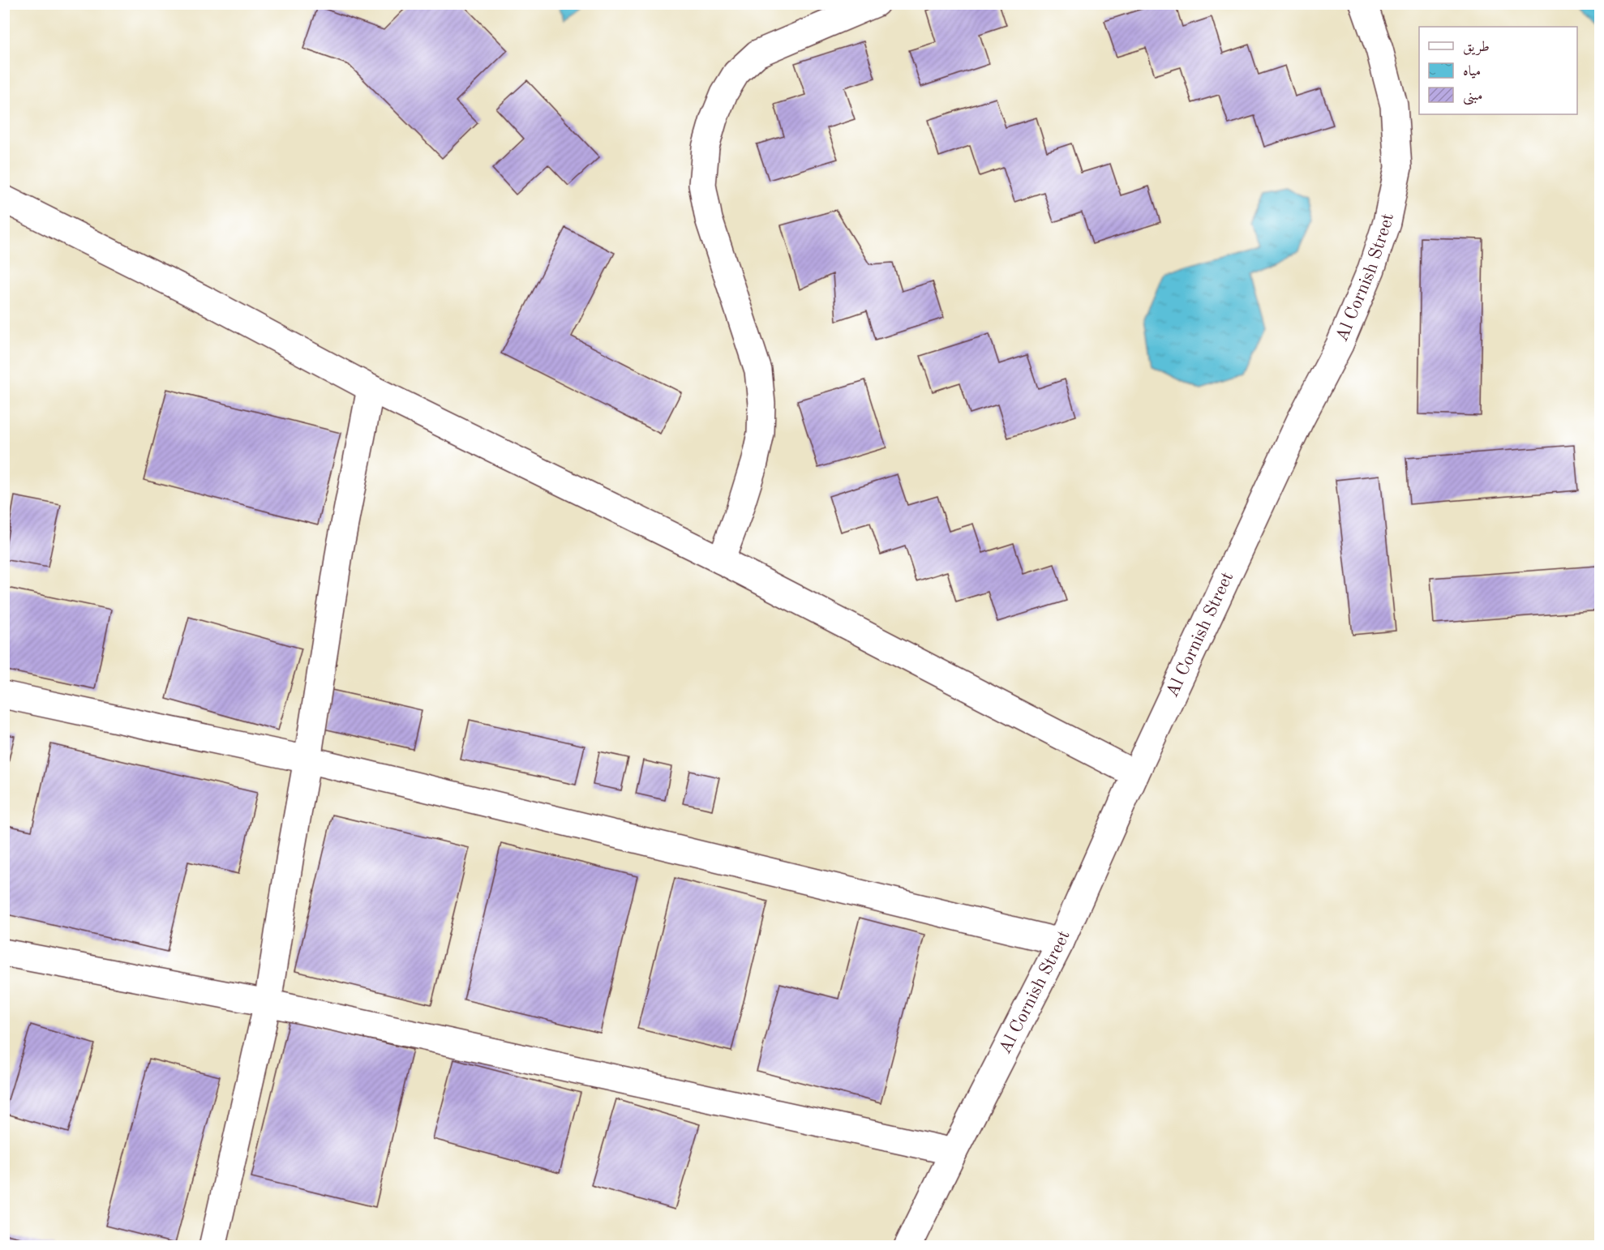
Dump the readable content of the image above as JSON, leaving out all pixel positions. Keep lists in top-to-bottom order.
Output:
{
  "streets": {
    "street": ["Al Cornish Street"]
  },
  "legend": ["طريق", "مياه", "مبنى"]
}
